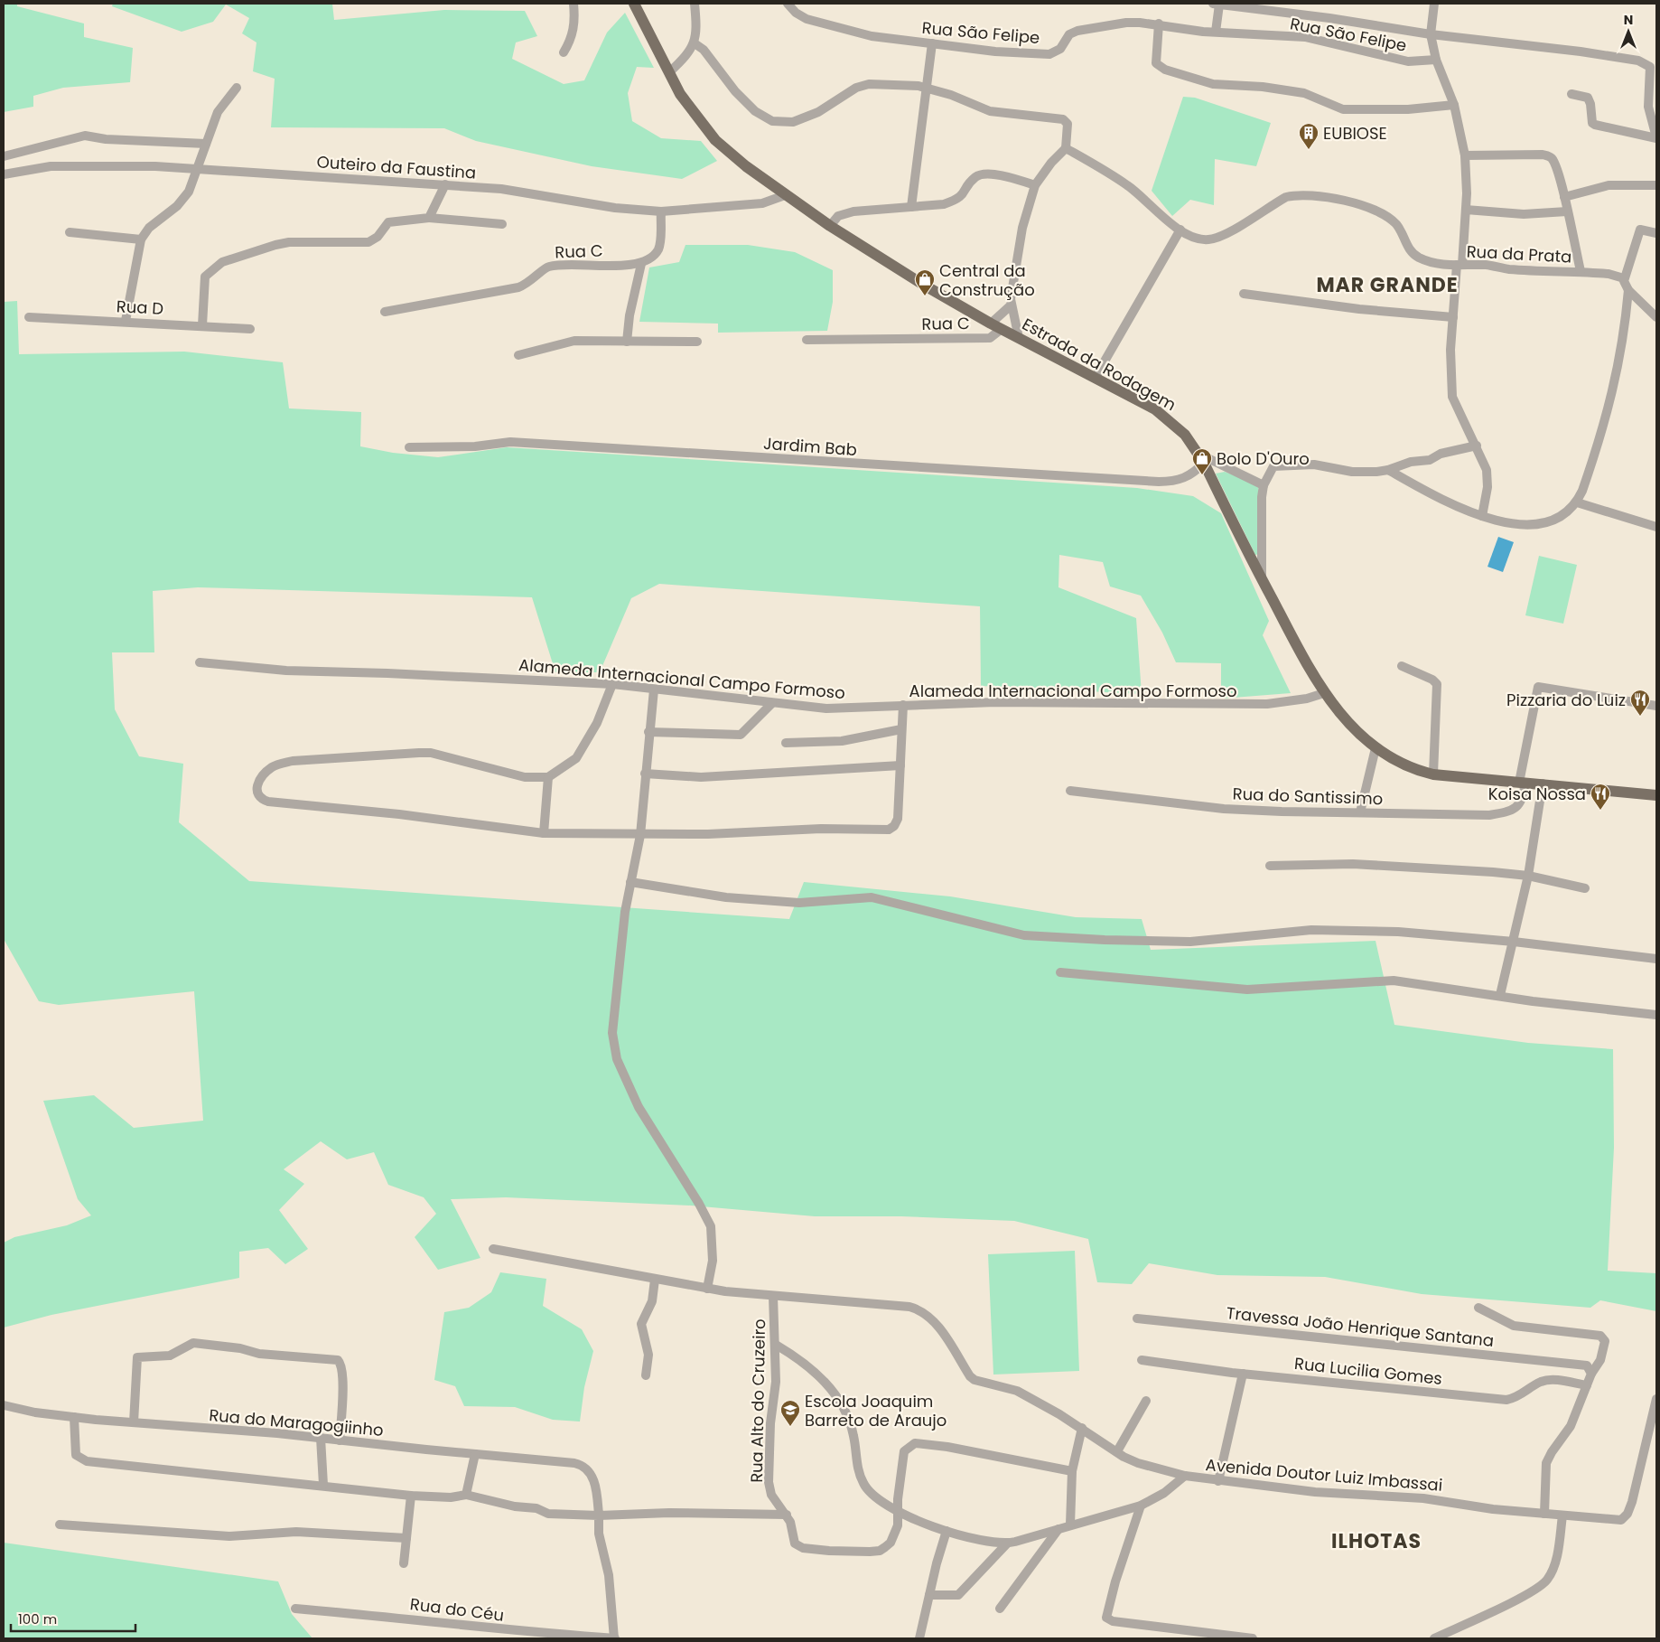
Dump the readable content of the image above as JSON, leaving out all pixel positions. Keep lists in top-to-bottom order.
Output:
{
  "streets": {
    "main road": ["Estrada da Rodagem"],
    "street": [
      "Rua São Felipe",
      "Outeiro da Faustina",
      "Rua C",
      "Rua da Prata",
      "Rua D",
      "Jardim Bab",
      "Alameda Internacional Campo Formoso",
      "Rua do Santissimo",
      "Travessa João Henrique Santana",
      "Rua Lucilia Gomes",
      "Rua Alto do Cruzeiro",
      "Rua do Maragogiinho",
      "Avenida Doutor Luiz Imbassai",
      "Rua do Céu"
    ]
  },
  "crossings": [
    ["Outeiro da Faustina", "Estrada da Rodagem"],
    ["Rua C", "Estrada da Rodagem"],
    ["Estrada da Rodagem", "Jardim Bab"],
    ["Estrada da Rodagem", "Alameda Internacional Campo Formoso"],
    ["Estrada da Rodagem", "Rua do Santissimo"],
    ["Rua Alto do Cruzeiro", "Avenida Doutor Luiz Imbassai"]
  ],
  "districts": ["MAR GRANDE", "ILHOTAS"],
  "places": {
    "building": ["EUBIOSE"],
    "shop": ["Central da Construção", "Bolo D'Ouro"],
    "restaurant": ["Pizzaria do Luiz", "Koisa Nossa"],
    "school or university": ["Escola Joaquim Barreto de Araujo"]
  },
  "scale_bar": "100 m",
  "north": "top"
}
